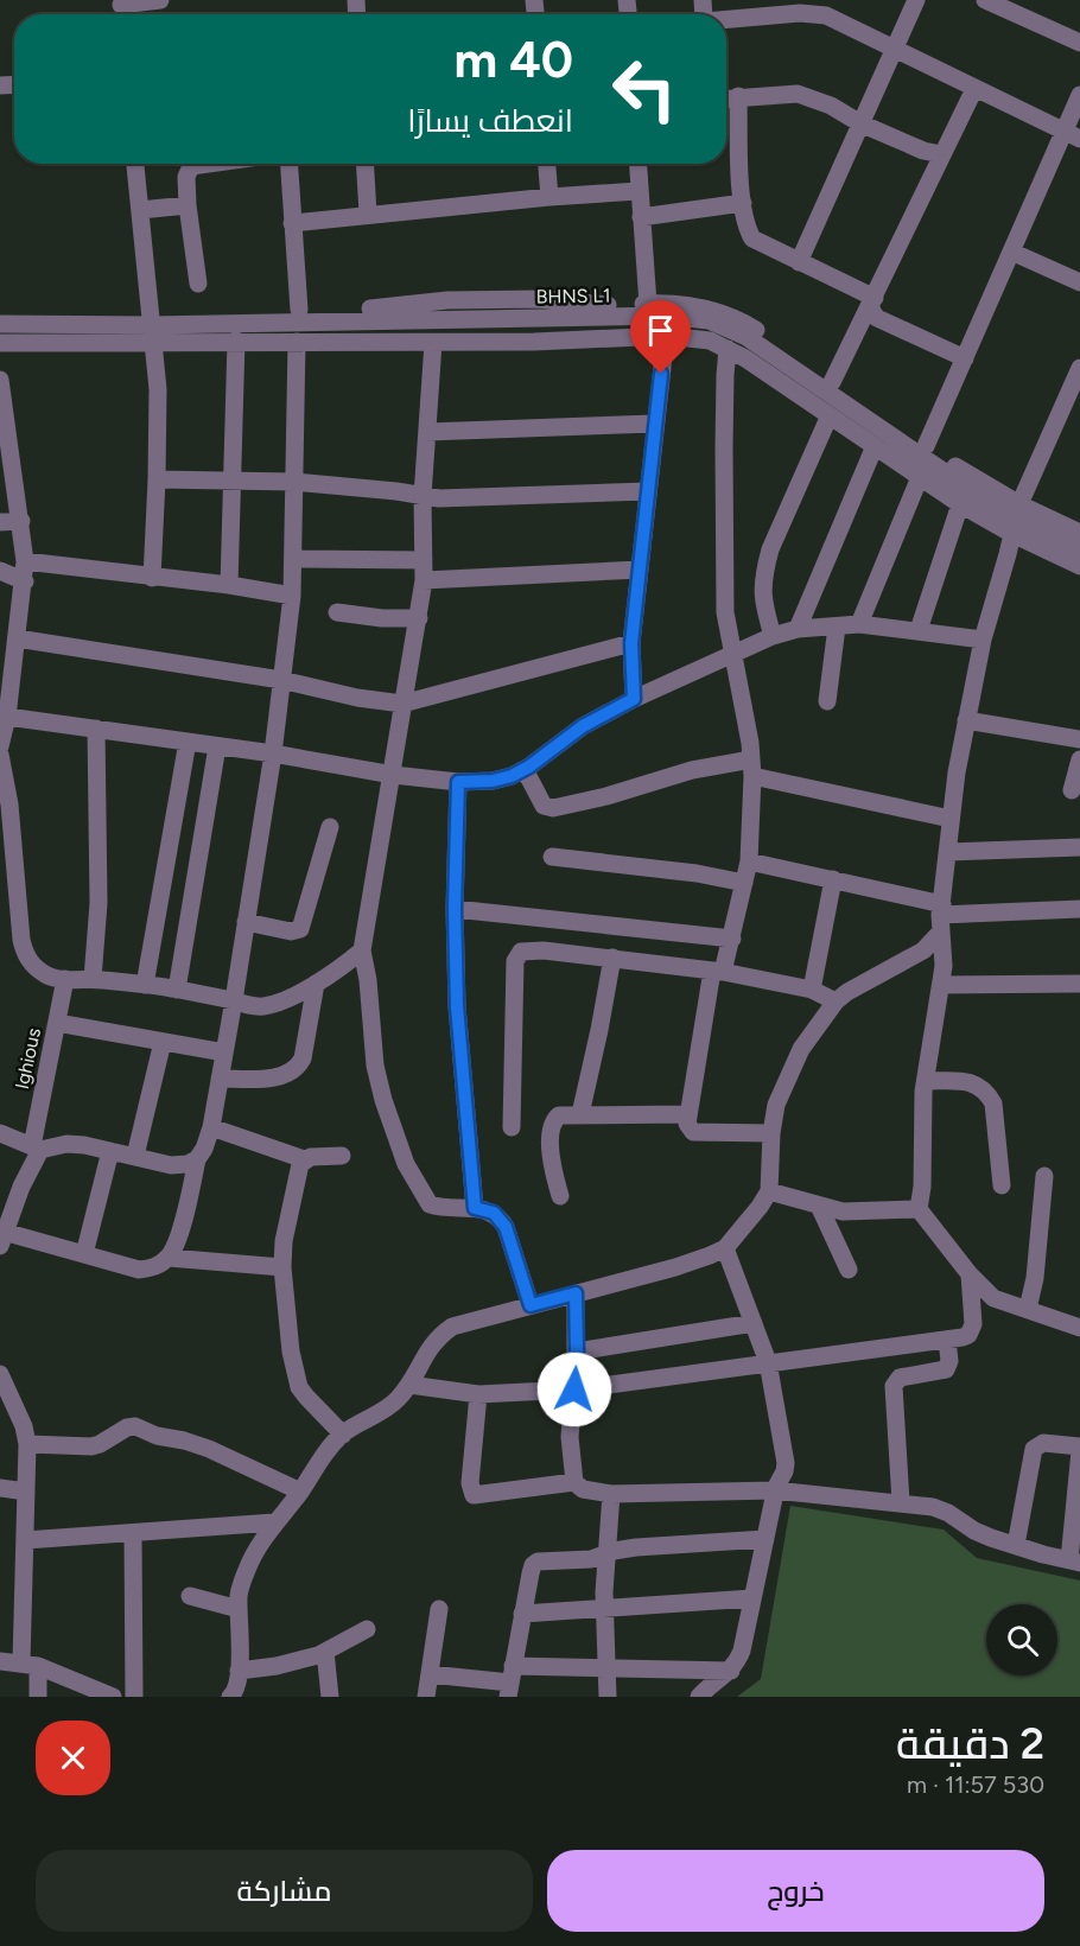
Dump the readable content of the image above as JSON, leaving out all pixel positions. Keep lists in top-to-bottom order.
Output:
{
  "streets": {
    "street": ["BHNS L1", "Ighious"]
  },
  "page": {
    "turn": ["40 m", "انعطف يسارًا"],
    "heading": ["2 دقيقة", "530 m · 11:57"],
    "buttons": ["خروج", "مشاركة"]
  }
}
